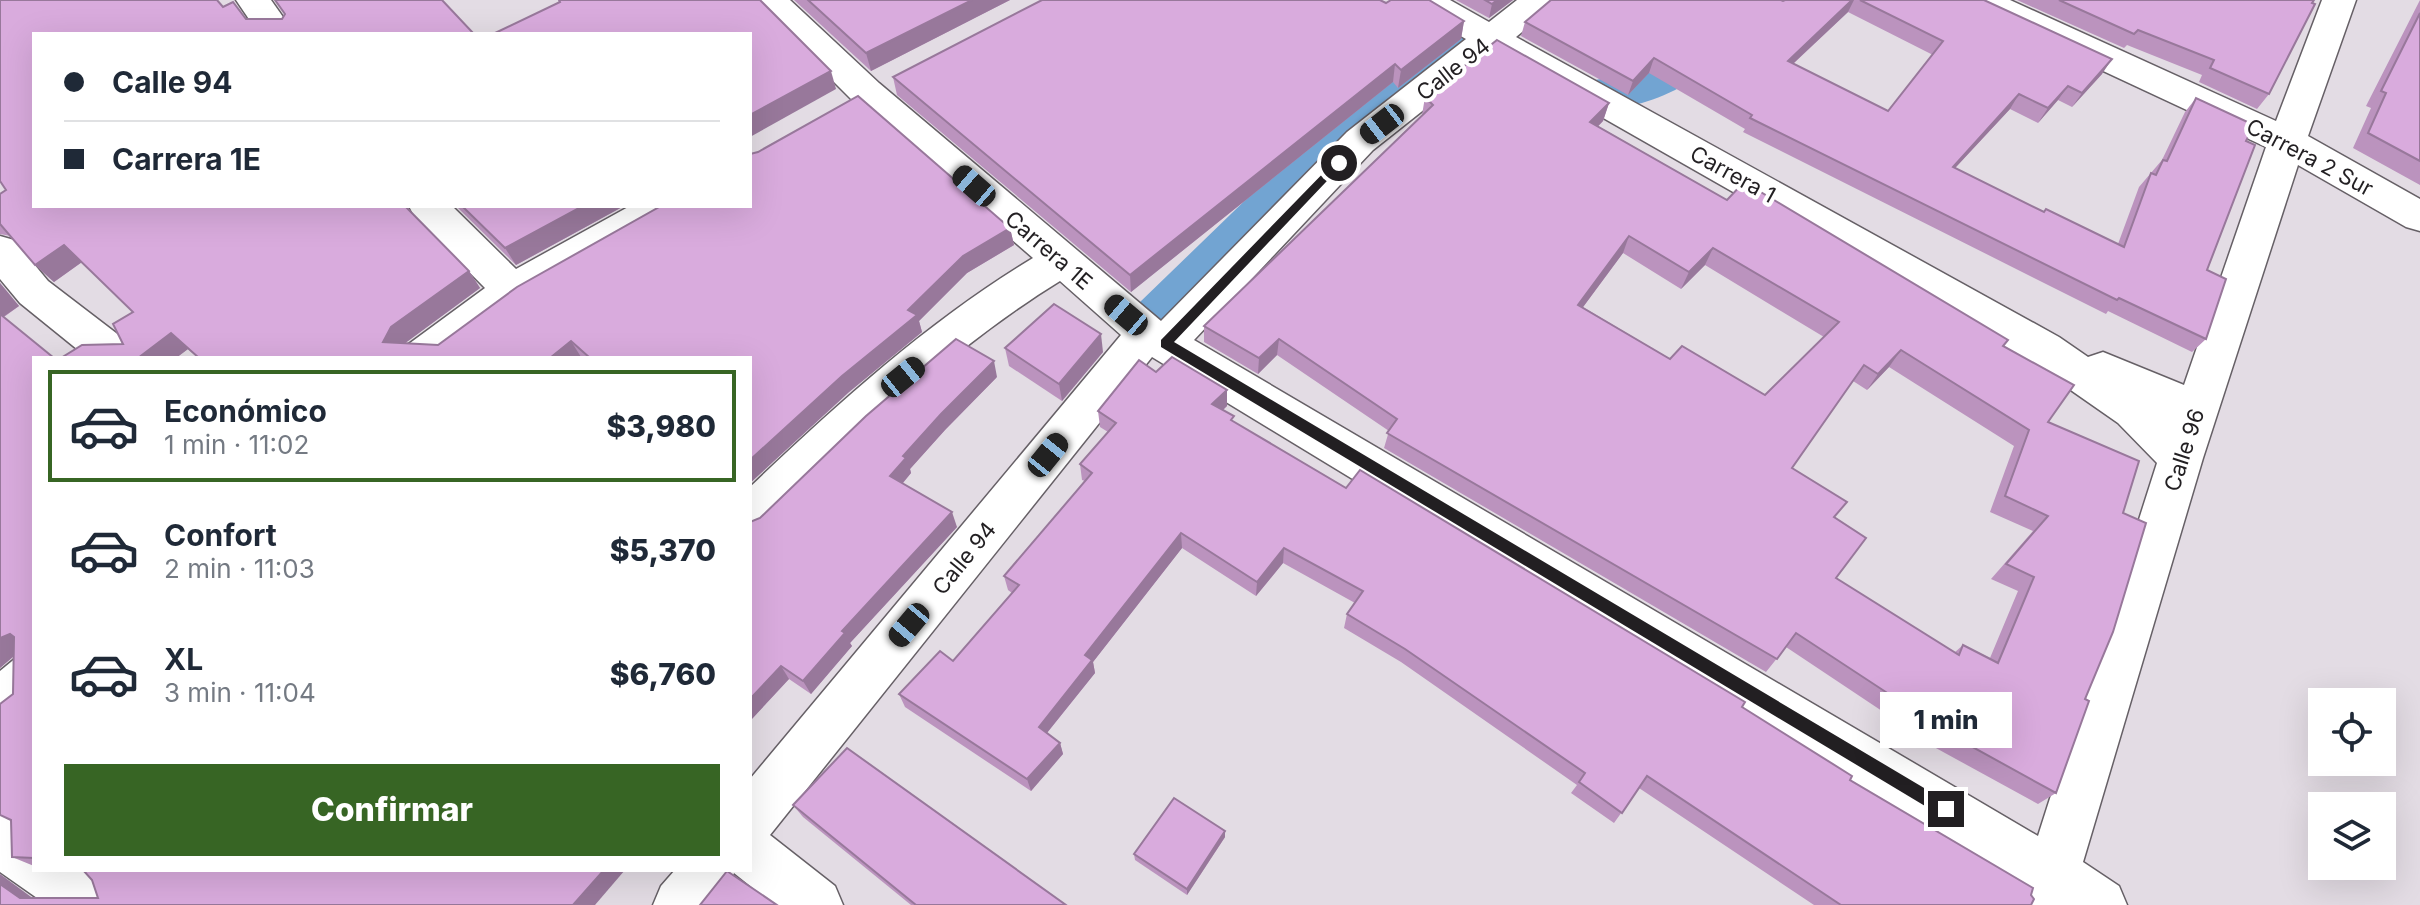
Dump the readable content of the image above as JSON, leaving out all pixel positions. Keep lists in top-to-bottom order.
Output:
{
  "streets": {
    "street": [
      "Calle 94",
      "Carrera 2 Sur",
      "Carrera 1",
      "Carrera 1E",
      "Calle 96"
    ]
  },
  "crossings": [
    ["Calle 94", "Carrera 1"],
    ["Calle 94", "Carrera 1E"],
    ["Carrera 2 Sur", "Calle 96"],
    ["Carrera 1", "Calle 96"],
    ["Carrera 1E", "Calle 96"]
  ],
  "page": {
    "banner": ["Calle 94", "Carrera 1E"],
    "list": [
      {
        "name": "Económico",
        "note": "1 min · 11:02",
        "value": "$3,980"
      },
      {
        "name": "Confort",
        "note": "2 min · 11:03",
        "value": "$5,370"
      },
      {
        "name": "XL",
        "note": "3 min · 11:04",
        "value": "$6,760"
      }
    ],
    "bubble": "1 min",
    "buttons": "Confirmar"
  }
}
